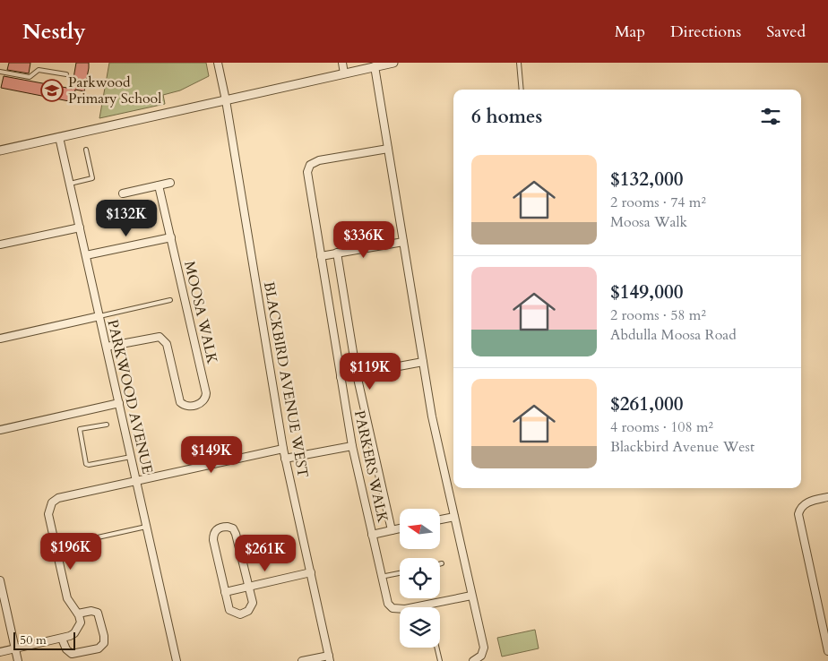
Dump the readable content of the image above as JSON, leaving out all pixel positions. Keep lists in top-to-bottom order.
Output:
{
  "streets": {
    "street": [
      "MOOSA WALK",
      "BLACKBIRD AVENUE WEST",
      "PARKWOOD AVENUE",
      "PARKERS WALK"
    ]
  },
  "crossings": [
    ["MOOSA WALK", "PARKWOOD AVENUE"]
  ],
  "places": {
    "school or university": ["Parkwood Primary School"]
  },
  "scale_bar": "50 m",
  "north": "left",
  "page": {
    "header": "Nestly",
    "nav": ["Map", "Directions", "Saved"],
    "heading": "6 homes",
    "list": [
      {
        "name": "$132,000",
        "note": "2 rooms · 74 m² · Moosa Walk"
      },
      {
        "name": "$149,000",
        "note": "2 rooms · 58 m² · Abdulla Moosa Road"
      },
      {
        "name": "$261,000",
        "note": "4 rooms · 108 m² · Blackbird Avenue West"
      }
    ],
    "price": [
      "$132K",
      "$336K",
      "$119K",
      "$149K",
      "$196K",
      "$261K"
    ],
    "scale": "50 m"
  }
}
